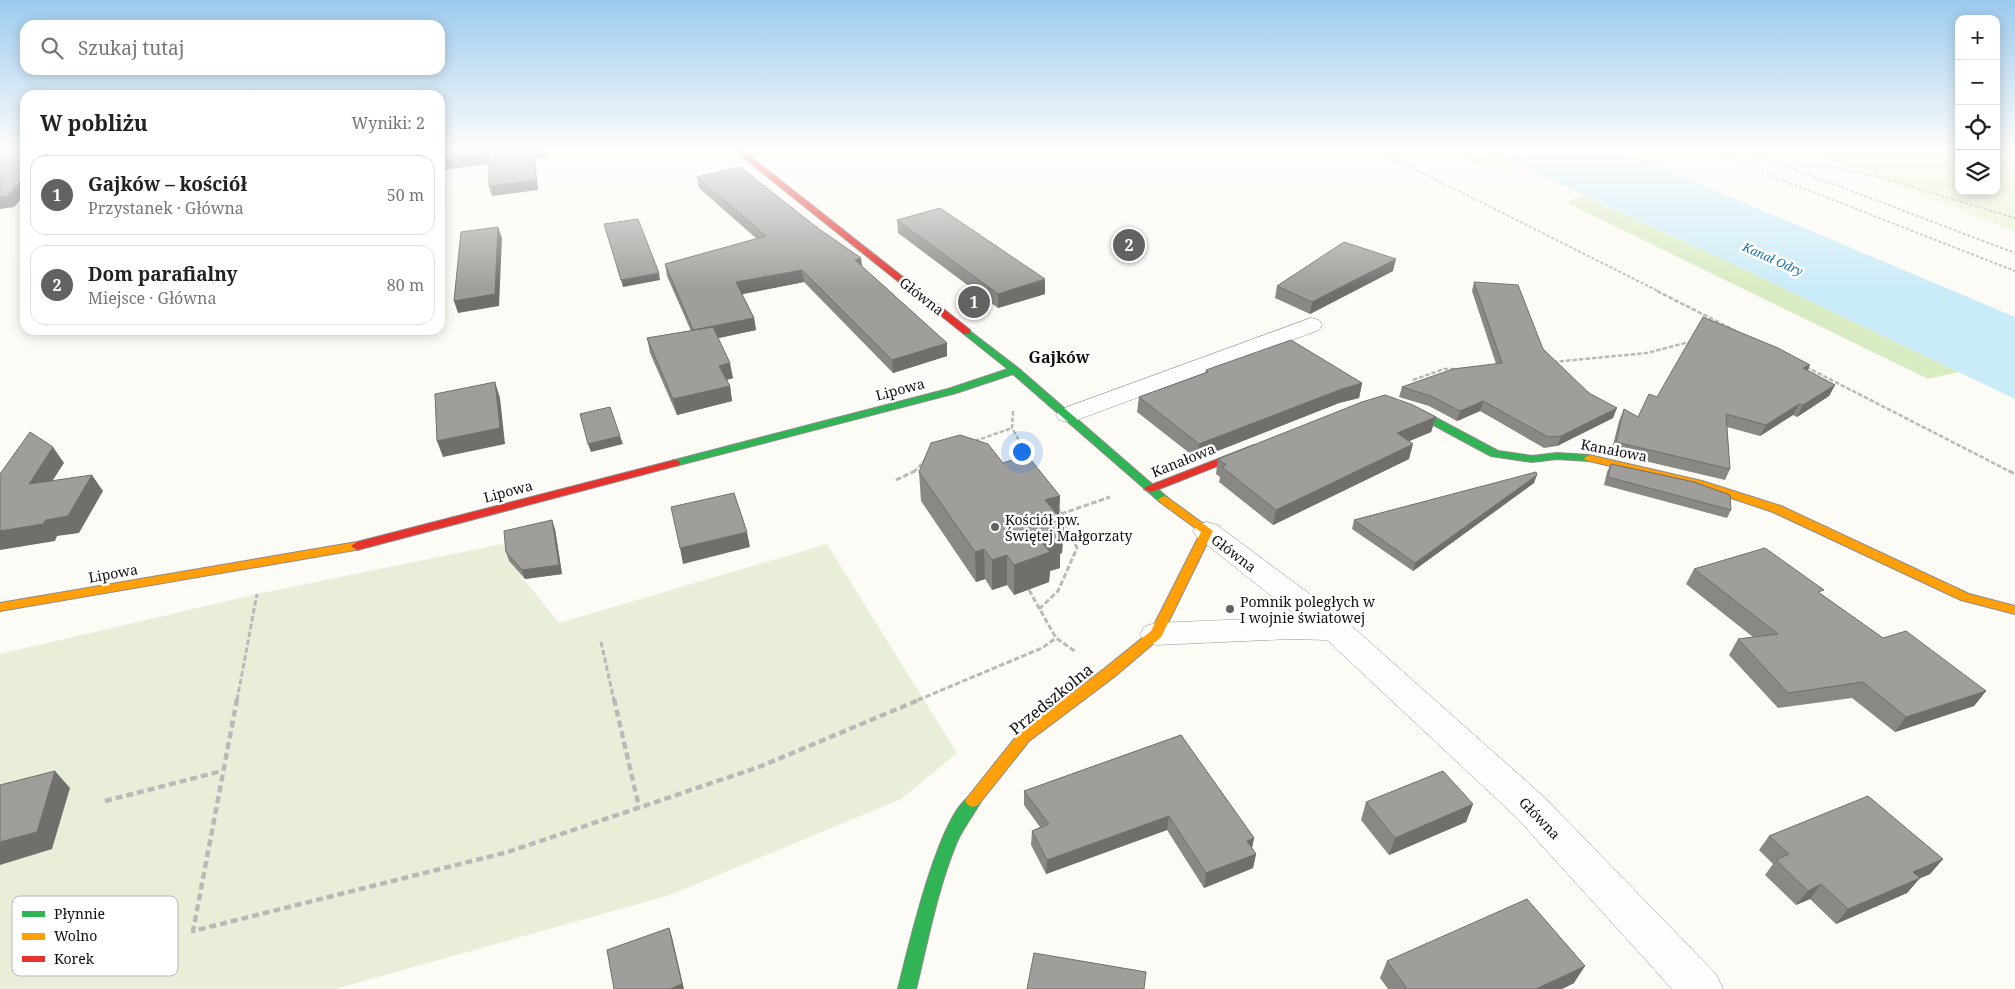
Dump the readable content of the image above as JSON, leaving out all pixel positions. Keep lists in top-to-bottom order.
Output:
{
  "streets": {
    "street": [
      "Główna",
      "Lipowa",
      "Kanałowa",
      "Przedszkolna"
    ]
  },
  "crossings": [
    ["Główna", "Lipowa"],
    ["Główna", "Kanałowa"],
    ["Główna", "Przedszkolna"]
  ],
  "districts": ["Gajków"],
  "water": ["Kanał Odry"],
  "places": ["Kościół pw. Świętej Małgorzaty", "Pomnik poległych w I wojnie światowej"],
  "legend": ["Płynnie", "Wolno", "Korek"],
  "page": {
    "map_buttons": ["+", "−"],
    "search": "Szukaj tutaj",
    "heading": ["W pobliżu", "Wyniki: 2"],
    "list": [
      {
        "mark": "1",
        "name": "Gajków – kościół",
        "note": "Przystanek · Główna",
        "value": "50 m"
      },
      {
        "mark": "2",
        "name": "Dom parafialny",
        "note": "Miejsce · Główna",
        "value": "80 m"
      }
    ],
    "pins": ["2", "1"]
  }
}
